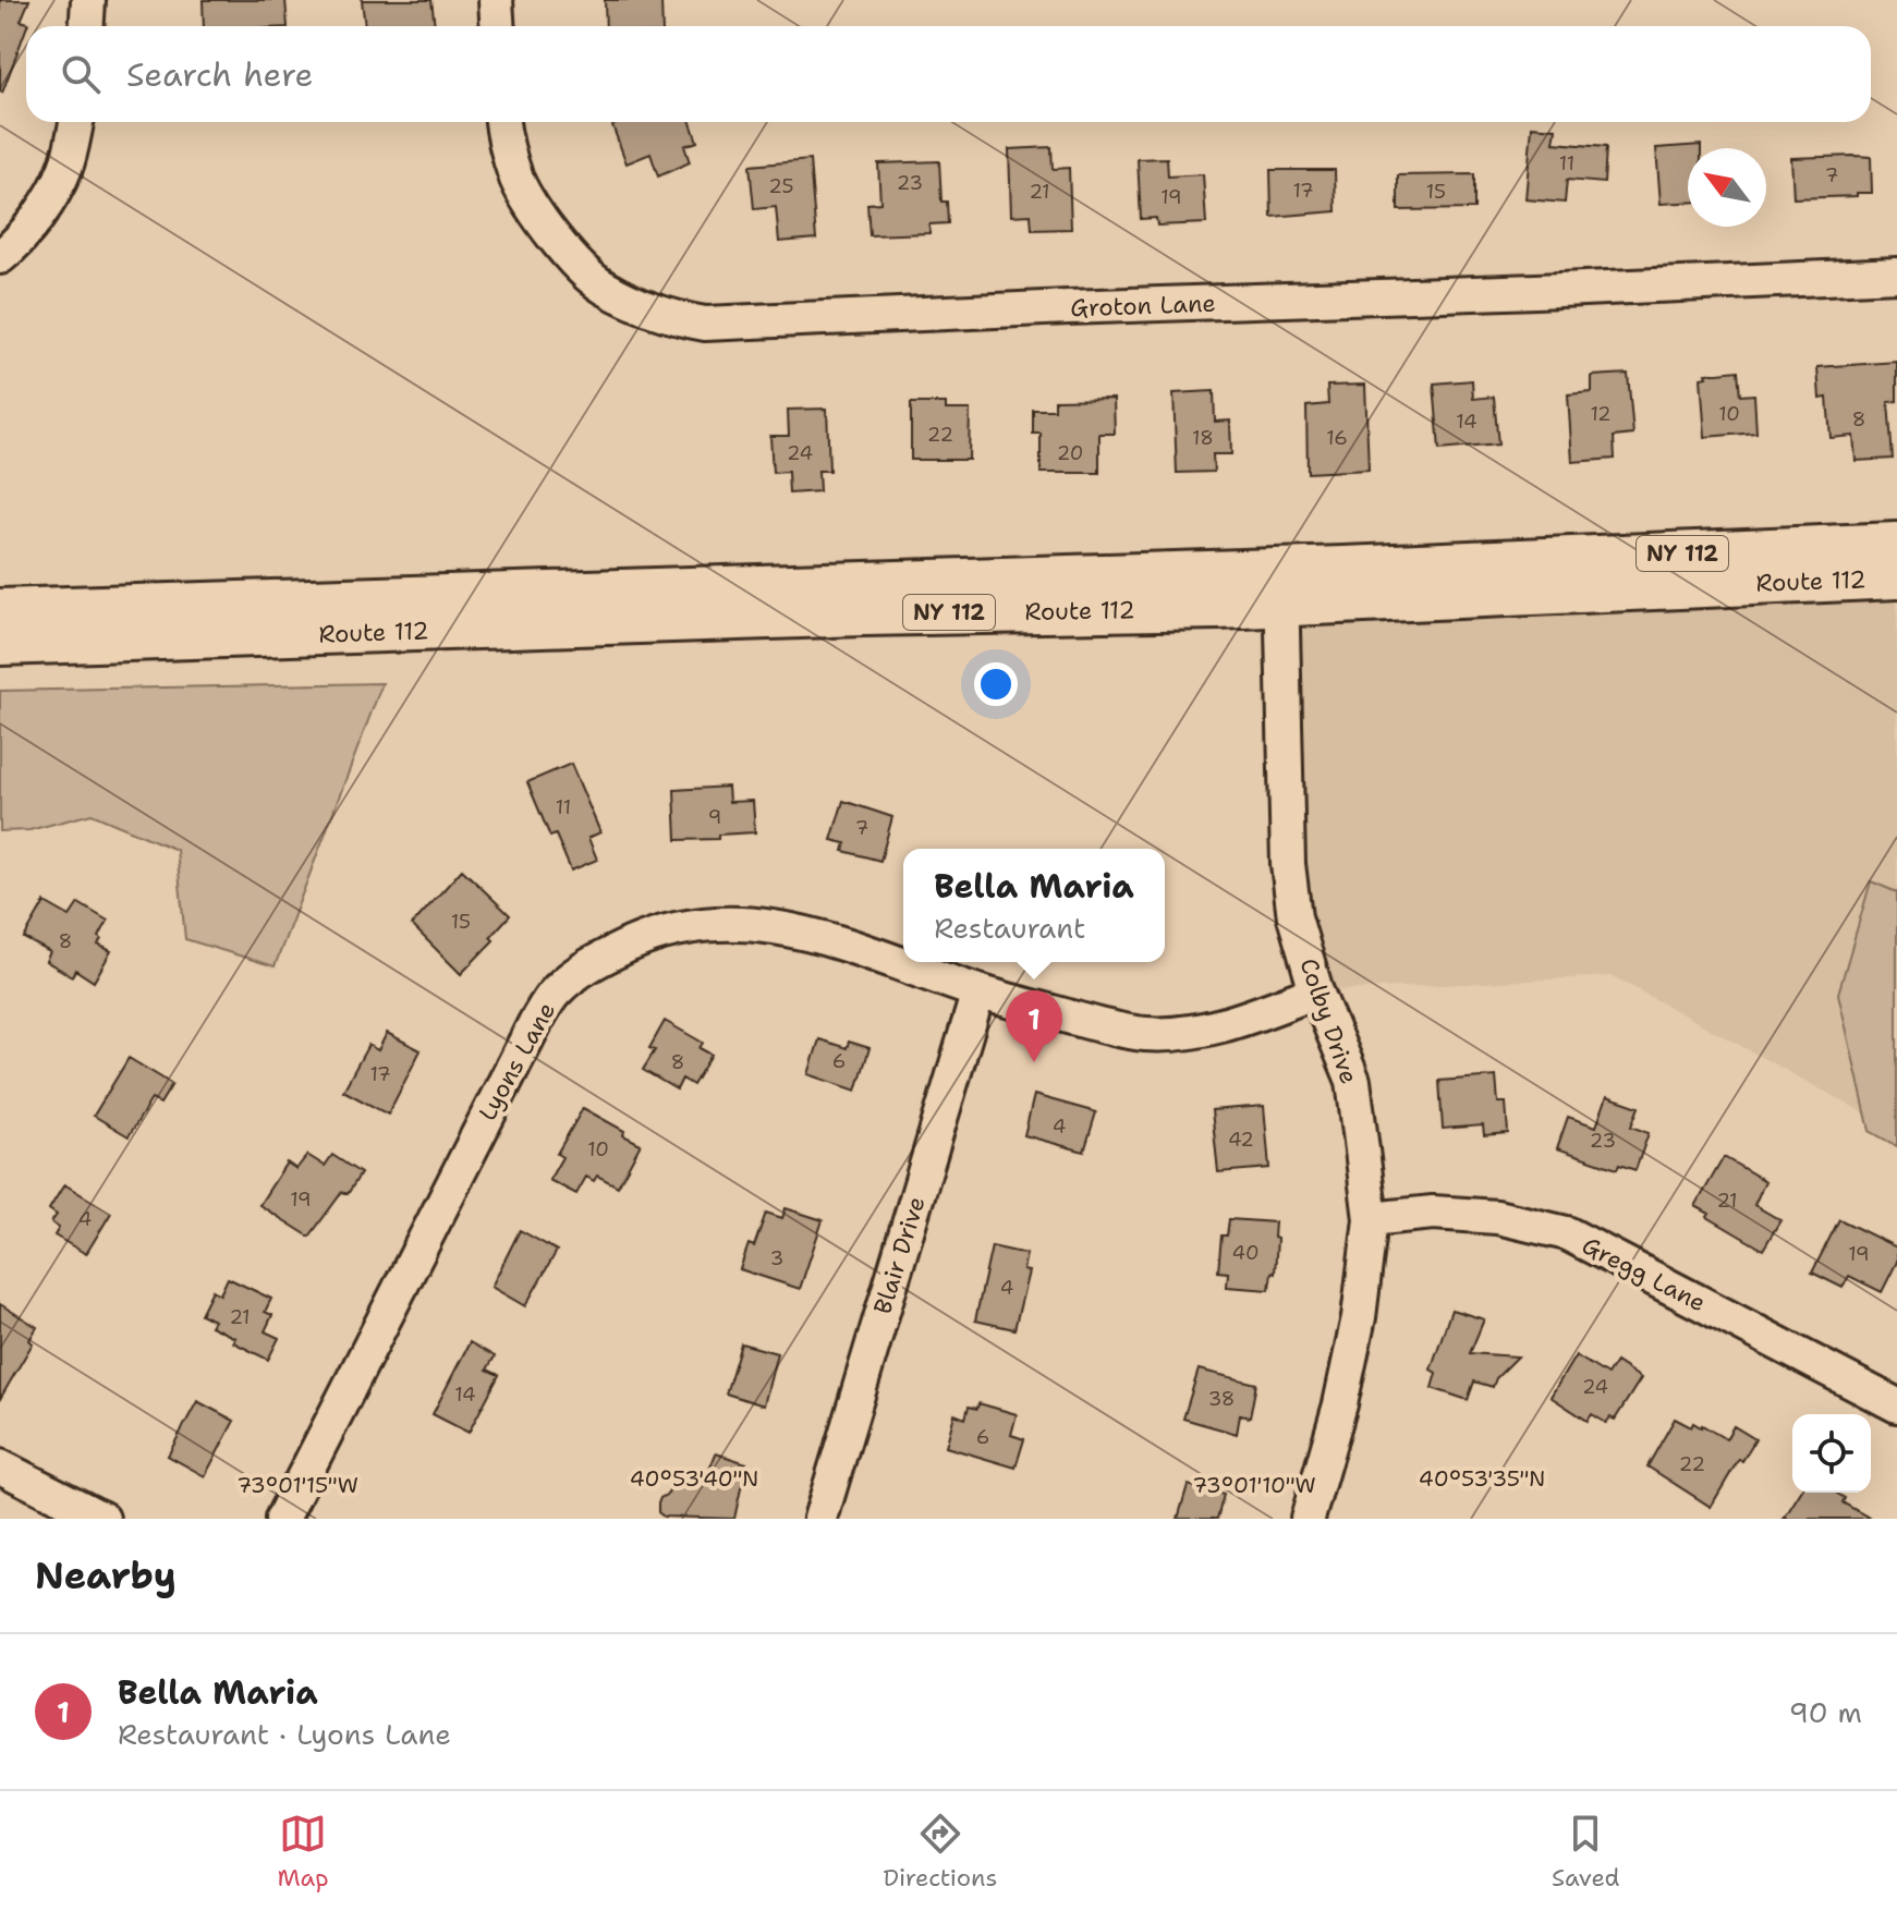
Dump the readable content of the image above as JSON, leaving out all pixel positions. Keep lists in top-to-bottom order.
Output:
{
  "streets": {
    "main road": ["NY 112", "Route 112"],
    "street": [
      "Groton Lane",
      "Colby Drive",
      "Lyons Lane",
      "Blair Drive",
      "Gregg Lane"
    ]
  },
  "crossings": [
    ["Route 112", "Colby Drive"],
    ["Colby Drive", "Lyons Lane"],
    ["Colby Drive", "Gregg Lane"],
    ["Lyons Lane", "Blair Drive"]
  ],
  "house_numbers": [
    "11",
    "7",
    "23",
    "25",
    "17",
    "21",
    "15",
    "19",
    "12",
    "10",
    "8",
    "14",
    "22",
    "18",
    "16",
    "24",
    "20",
    "11",
    "9",
    "7",
    "15",
    "8",
    "6",
    "8",
    "17",
    "4",
    "42",
    "23",
    "10",
    "19",
    "21",
    "4",
    "40",
    "19",
    "3",
    "4",
    "21",
    "24",
    "14",
    "38",
    "6",
    "22"
  ],
  "north": "top left",
  "page": {
    "search": "Search here",
    "popup": ["Bella Maria", "Restaurant"],
    "pins": "1",
    "heading": "Nearby",
    "list": [
      {
        "mark": "1",
        "name": "Bella Maria",
        "note": "Restaurant · Lyons Lane",
        "value": "90 m"
      }
    ],
    "nav": ["Map", "Directions", "Saved"]
  },
  "coordinates": [
    "40°53'40\"N",
    "40°53'35\"N",
    "73°01'15\"W",
    "73°01'10\"W"
  ]
}
